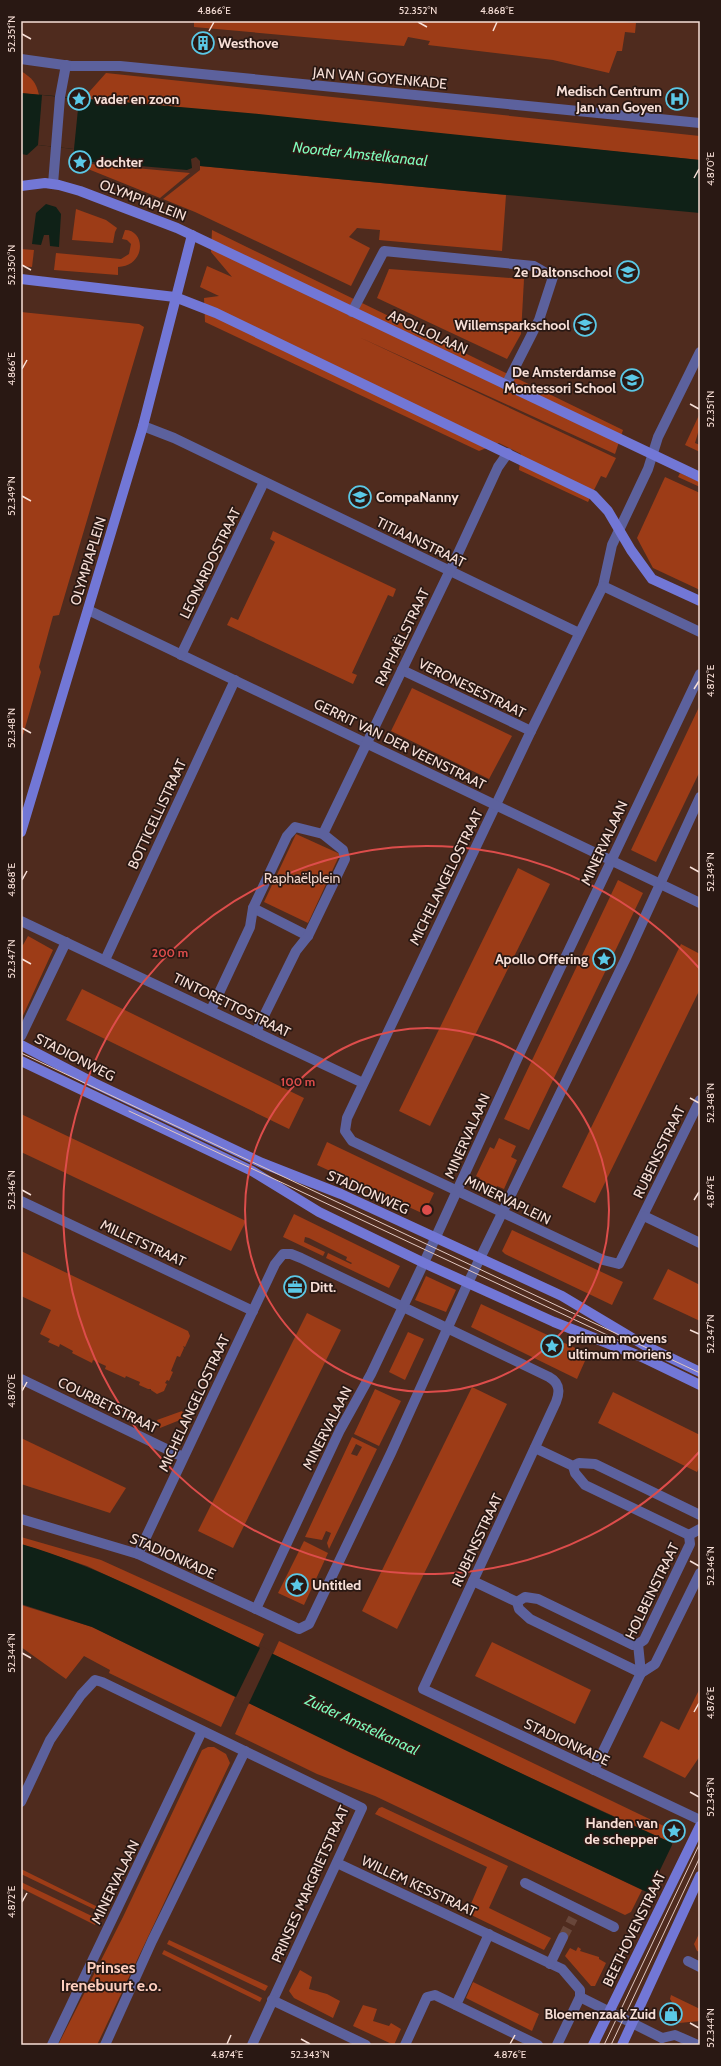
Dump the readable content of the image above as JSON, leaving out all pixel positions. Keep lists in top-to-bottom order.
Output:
{
  "streets": {
    "street": [
      "JAN VAN GOYENKADE",
      "OLYMPIAPLEIN",
      "APOLLOLAAN",
      "TITIAANSTRAAT",
      "LEONARDOSTRAAT",
      "RAPHAËLSTRAAT",
      "VERONESESTRAAT",
      "GERRIT VAN DER VEENSTRAAT",
      "BOTTICELLISTRAAT",
      "MINERVALAAN",
      "MICHELANGELOSTRAAT",
      "TINTORETTOSTRAAT",
      "STADIONWEG",
      "RUBENSSTRAAT",
      "MINERVAPLEIN",
      "MILLETSTRAAT",
      "COURBETSTRAAT",
      "STADIONKADE",
      "HOLBEINSTRAAT",
      "PRINSES MARGRIETSTRAAT",
      "WILLEM KESSTRAAT",
      "BEETHOVENSTRAAT"
    ]
  },
  "crossings": [
    ["OLYMPIAPLEIN", "APOLLOLAAN"],
    ["OLYMPIAPLEIN", "TITIAANSTRAAT"],
    ["OLYMPIAPLEIN", "GERRIT VAN DER VEENSTRAAT"],
    ["TITIAANSTRAAT", "LEONARDOSTRAAT"],
    ["TITIAANSTRAAT", "RAPHAËLSTRAAT"],
    ["TITIAANSTRAAT", "MICHELANGELOSTRAAT"],
    ["LEONARDOSTRAAT", "GERRIT VAN DER VEENSTRAAT"],
    ["RAPHAËLSTRAAT", "VERONESESTRAAT"],
    ["RAPHAËLSTRAAT", "GERRIT VAN DER VEENSTRAAT"],
    ["VERONESESTRAAT", "MICHELANGELOSTRAAT"],
    ["GERRIT VAN DER VEENSTRAAT", "BOTTICELLISTRAAT"],
    ["GERRIT VAN DER VEENSTRAAT", "MINERVALAAN"],
    ["GERRIT VAN DER VEENSTRAAT", "MICHELANGELOSTRAAT"],
    ["BOTTICELLISTRAAT", "TINTORETTOSTRAAT"],
    ["MINERVALAAN", "MICHELANGELOSTRAAT"],
    ["MINERVALAAN", "STADIONWEG"],
    ["MINERVALAAN", "MINERVAPLEIN"],
    ["MINERVALAAN", "STADIONKADE"],
    ["MICHELANGELOSTRAAT", "TINTORETTOSTRAAT"],
    ["MICHELANGELOSTRAAT", "MINERVAPLEIN"],
    ["MICHELANGELOSTRAAT", "MILLETSTRAAT"],
    ["MICHELANGELOSTRAAT", "COURBETSTRAAT"],
    ["MICHELANGELOSTRAAT", "STADIONKADE"],
    ["TINTORETTOSTRAAT", "MINERVAPLEIN"],
    ["RUBENSSTRAAT", "MINERVAPLEIN"],
    ["RUBENSSTRAAT", "STADIONKADE"],
    ["PRINSES MARGRIETSTRAAT", "WILLEM KESSTRAAT"]
  ],
  "districts": ["Prinses Irenebuurt e.o."],
  "water": ["Noorder Amstelkanaal", "Zuider Amstelkanaal"],
  "parks": ["Raphaëlplein"],
  "places": {
    "building": ["Westhove"],
    "place": [
      "vader en zoon",
      "dochter",
      "Apollo Offering",
      "primum movens ultimum moriens",
      "Untitled",
      "Handen van de schepper"
    ],
    "hospital": ["Medisch Centrum Jan van Goyen"],
    "school or university": [
      "2e Daltonschool",
      "Willemsparkschool",
      "De Amsterdamse Montessori School",
      "CompaNanny"
    ],
    "office": ["Ditt."],
    "shop": ["Bloemenzaak Zuid"]
  },
  "coordinates": [
    "4.866°E",
    "52.352°N",
    "4.868°E",
    "52.351°N",
    "4.870°E",
    "52.350°N",
    "52.349°N",
    "4.872°E",
    "52.348°N",
    "52.347°N",
    "52.346°N",
    "4.874°E",
    "52.344°N",
    "4.876°E",
    "52.345°N",
    "52.343°N"
  ],
  "rings": ["200 m", "100 m"]
}
